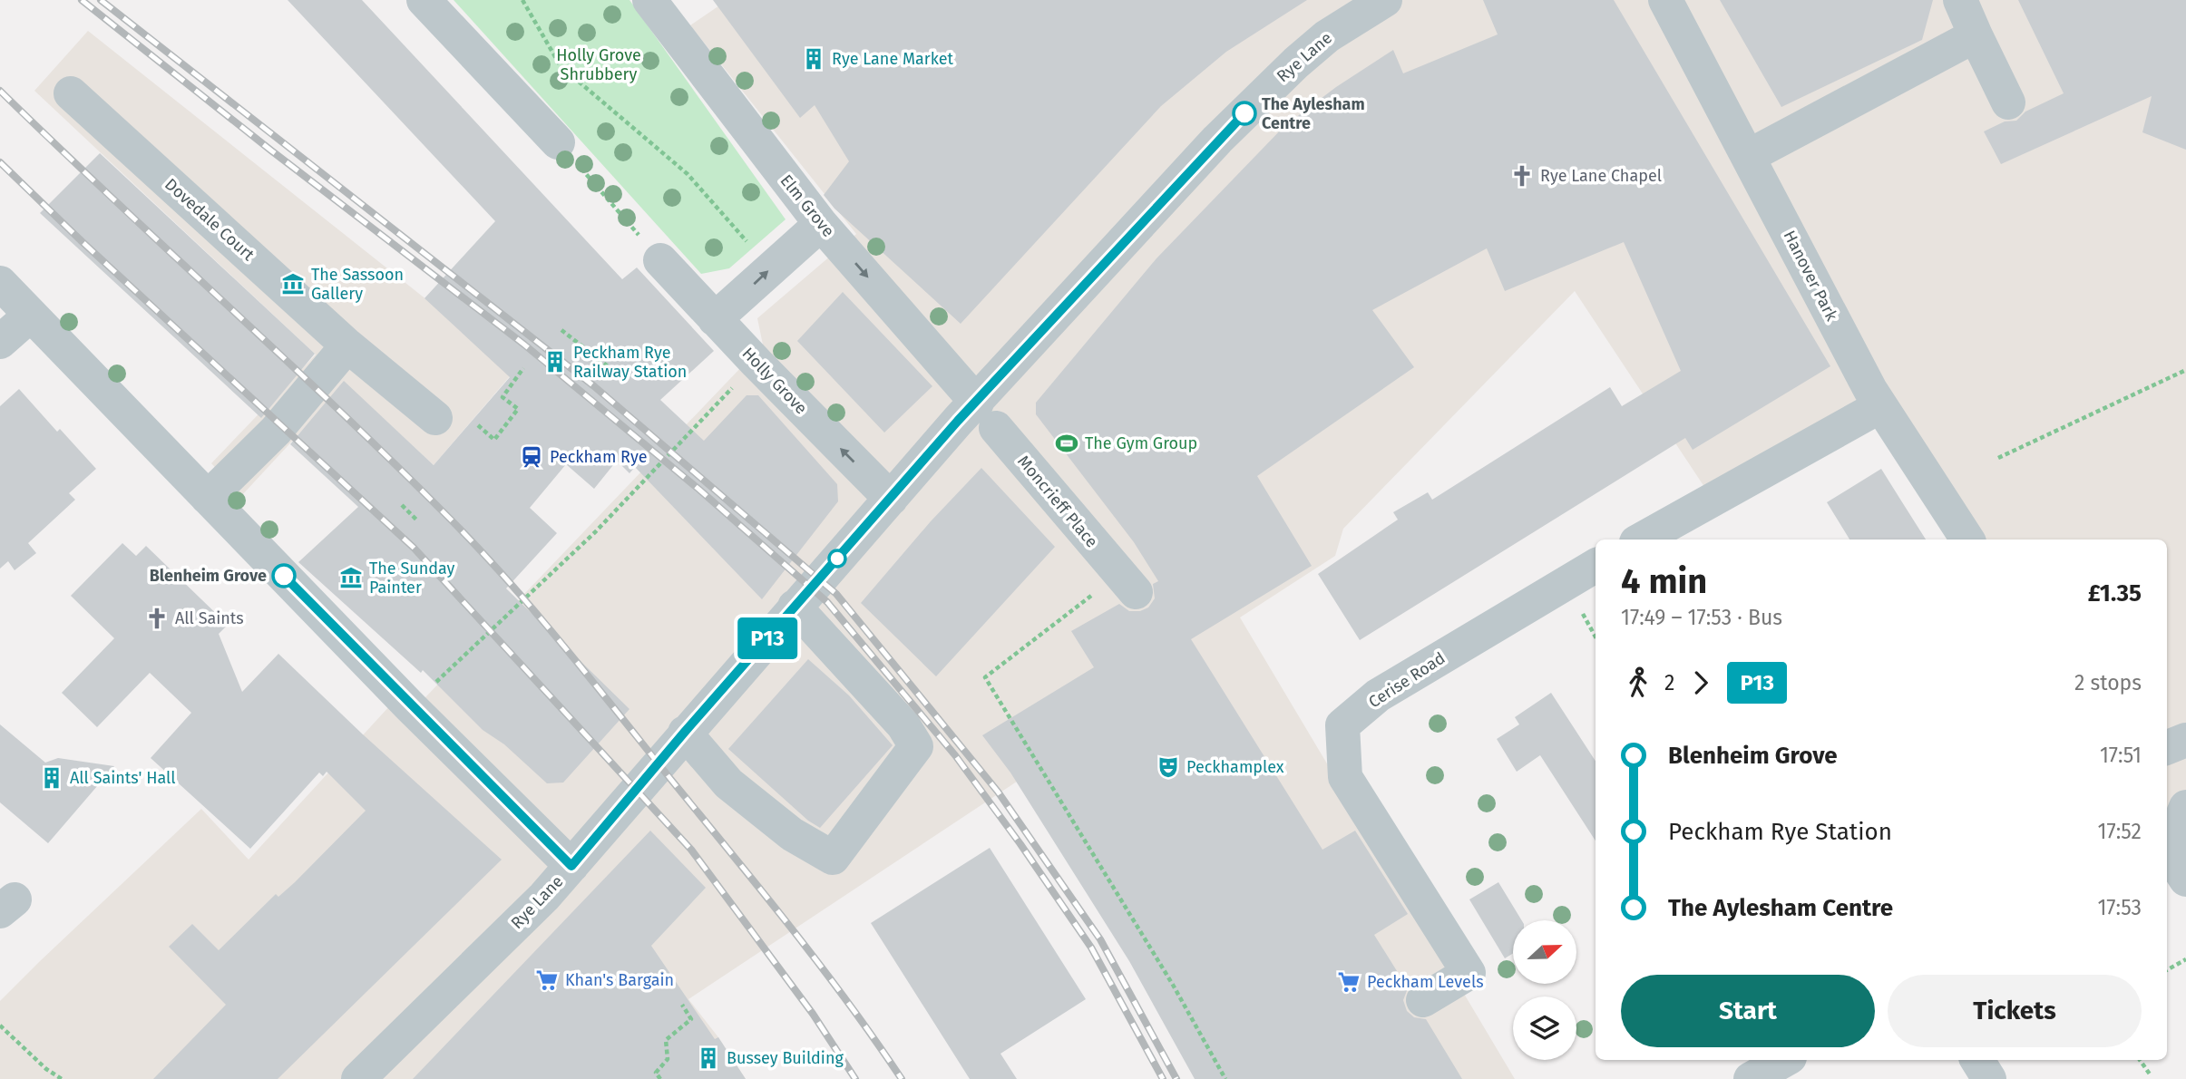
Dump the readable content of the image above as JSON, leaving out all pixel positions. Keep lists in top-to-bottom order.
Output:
{
  "streets": {
    "street": [
      "Rye Lane",
      "Elm Grove",
      "Dovedale Court",
      "Hanover Park",
      "Holly Grove",
      "Moncrieff Place",
      "Cerise Road"
    ]
  },
  "crossings": [
    ["Rye Lane", "Elm Grove"],
    ["Rye Lane", "Holly Grove"],
    ["Rye Lane", "Moncrieff Place"],
    ["Elm Grove", "Moncrieff Place"]
  ],
  "one_way": ["Elm Grove", "Holly Grove"],
  "parks": ["Holly Grove Shrubbery"],
  "places": {
    "building": [
      "Rye Lane Market",
      "Peckham Rye Railway Station",
      "All Saints' Hall",
      "Bussey Building"
    ],
    "other": ["The Aylesham Centre", "Blenheim Grove"],
    "church": ["Rye Lane Chapel", "All Saints"],
    "museum": ["The Sassoon Gallery", "The Sunday Painter"],
    "sports": ["The Gym Group"],
    "station": ["Peckham Rye"],
    "theatre": ["Peckhamplex"],
    "supermarket": ["Khan's Bargain", "Peckham Levels"]
  },
  "lines": ["bus line P13"],
  "north": "right",
  "page": {
    "on_map": "P13",
    "heading": ["4 min", "17:49 – 17:53 · Bus", "£1.35"],
    "legs": ["2", "P13", "2 stops"],
    "list": [
      {
        "name": "Blenheim Grove",
        "value": "17:51"
      },
      {
        "name": "Peckham Rye Station",
        "value": "17:52"
      },
      {
        "name": "The Aylesham Centre",
        "value": "17:53"
      }
    ],
    "buttons": ["Start", "Tickets"]
  }
}
